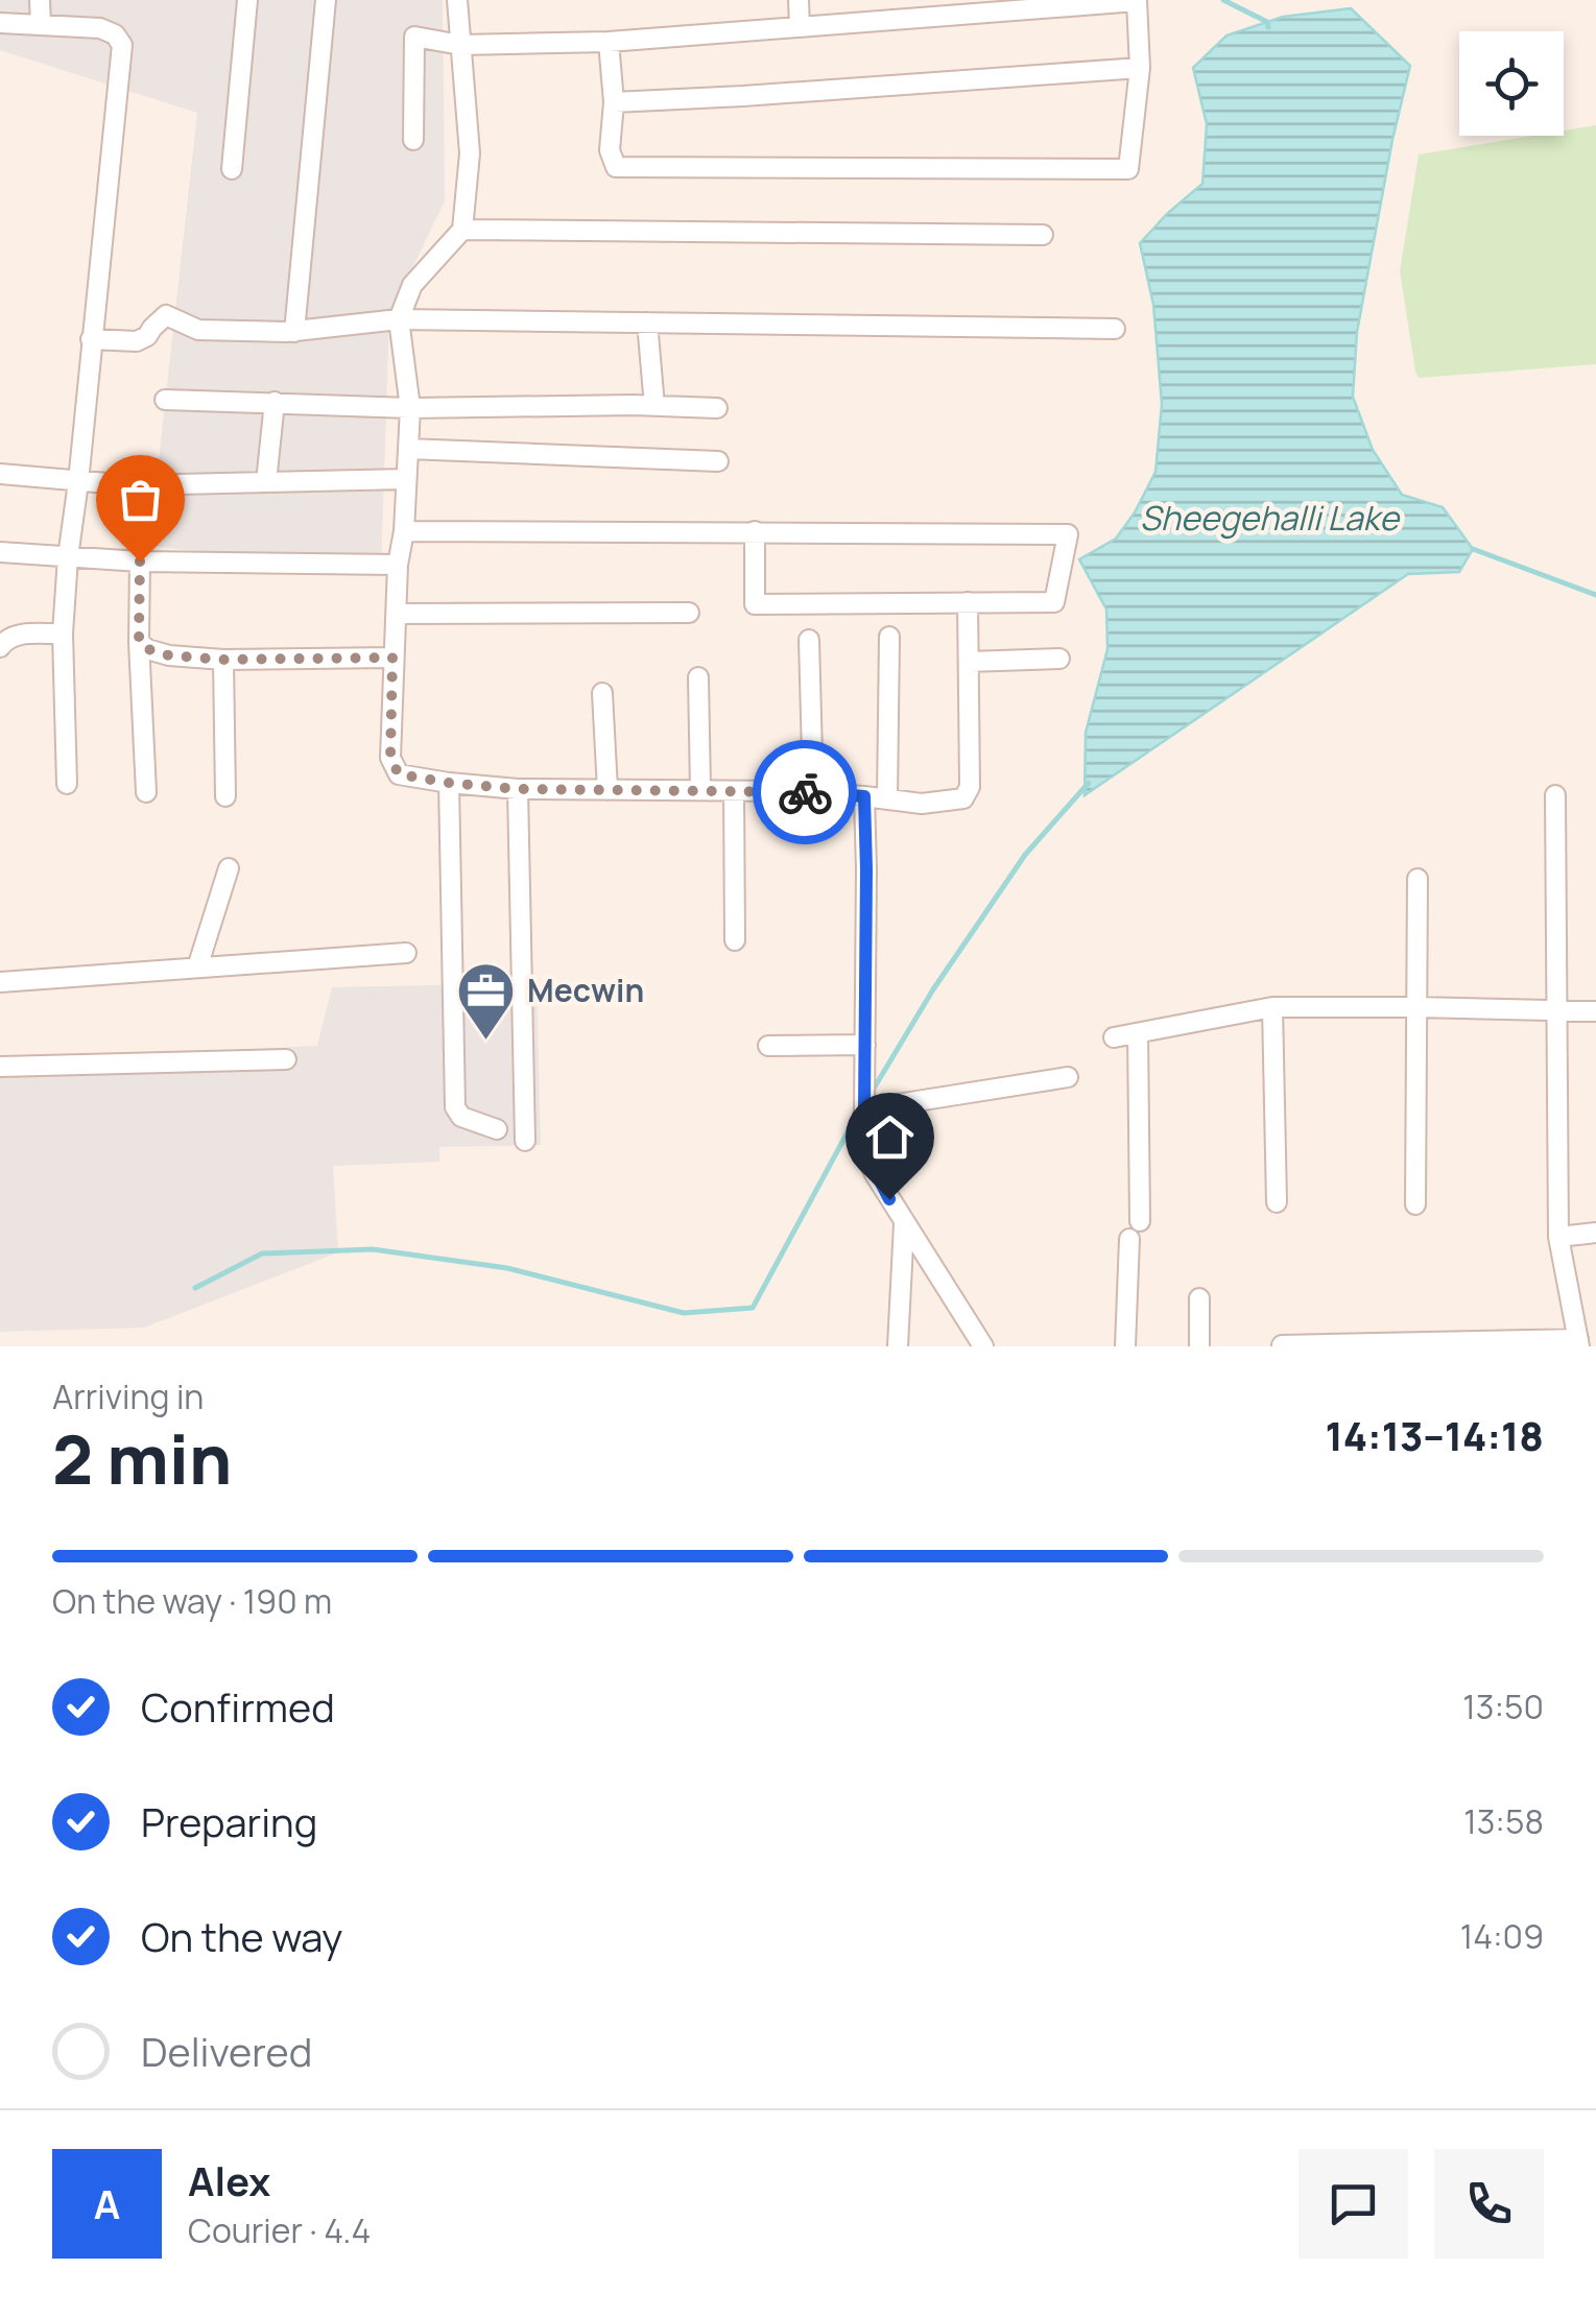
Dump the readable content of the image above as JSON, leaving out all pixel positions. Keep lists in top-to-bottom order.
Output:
{
  "water": ["Sheegehalli Lake"],
  "places": {
    "office": ["Mecwin"]
  },
  "page": {
    "heading": ["2 min", "Arriving in", "14:13–14:18"],
    "panel": ["Alex", "Courier · 4.4"],
    "bar": "On the way · 190 m",
    "list": [
      ["Confirmed", "13:50"],
      ["Preparing", "13:58"],
      ["On the way", "14:09"],
      "Delivered"
    ],
    "round": "A"
  }
}
